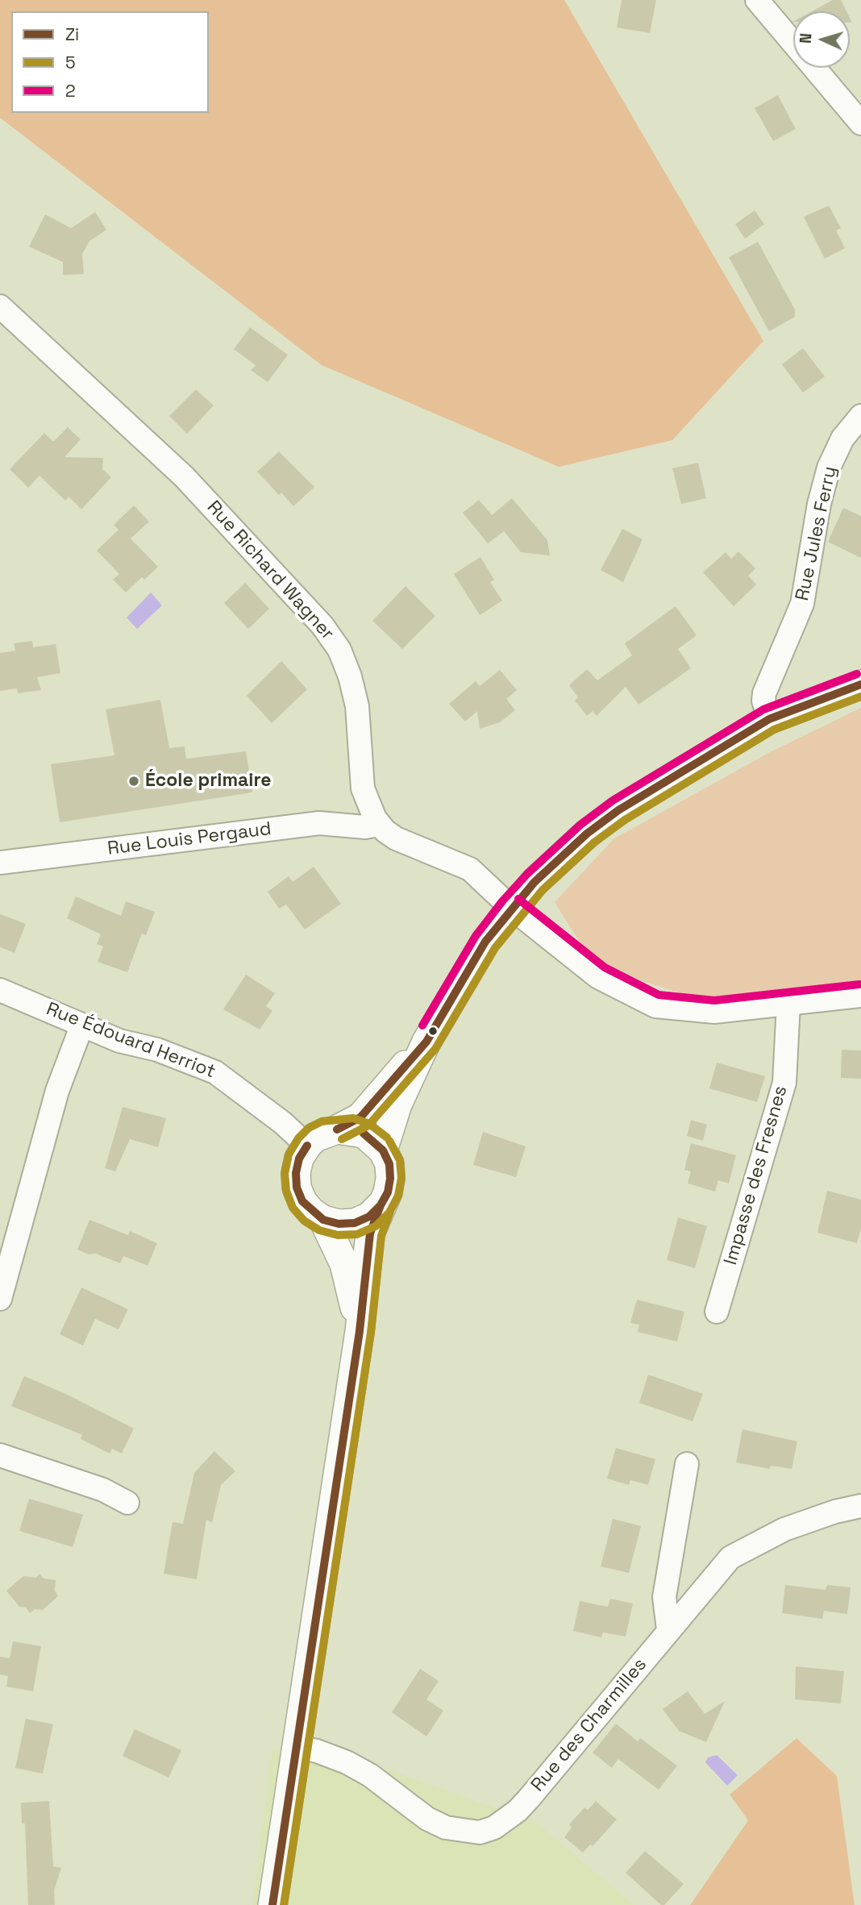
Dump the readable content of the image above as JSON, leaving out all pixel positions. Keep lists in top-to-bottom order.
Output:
{
  "streets": {
    "street": [
      "Rue Jules Ferry",
      "Rue Richard Wagner",
      "Rue Louis Pergaud",
      "Rue Édouard Herriot",
      "Impasse des Fresnes",
      "Rue des Charmilles"
    ]
  },
  "crossings": [
    ["Rue Richard Wagner", "Rue Louis Pergaud"],
    ["Rue Richard Wagner", "Impasse des Fresnes"]
  ],
  "places": ["École primaire"],
  "lines": ["transit line 2", "transit line Zi", "transit line 5"],
  "legend": ["Zi", "5", "2"],
  "north": "left"
}
